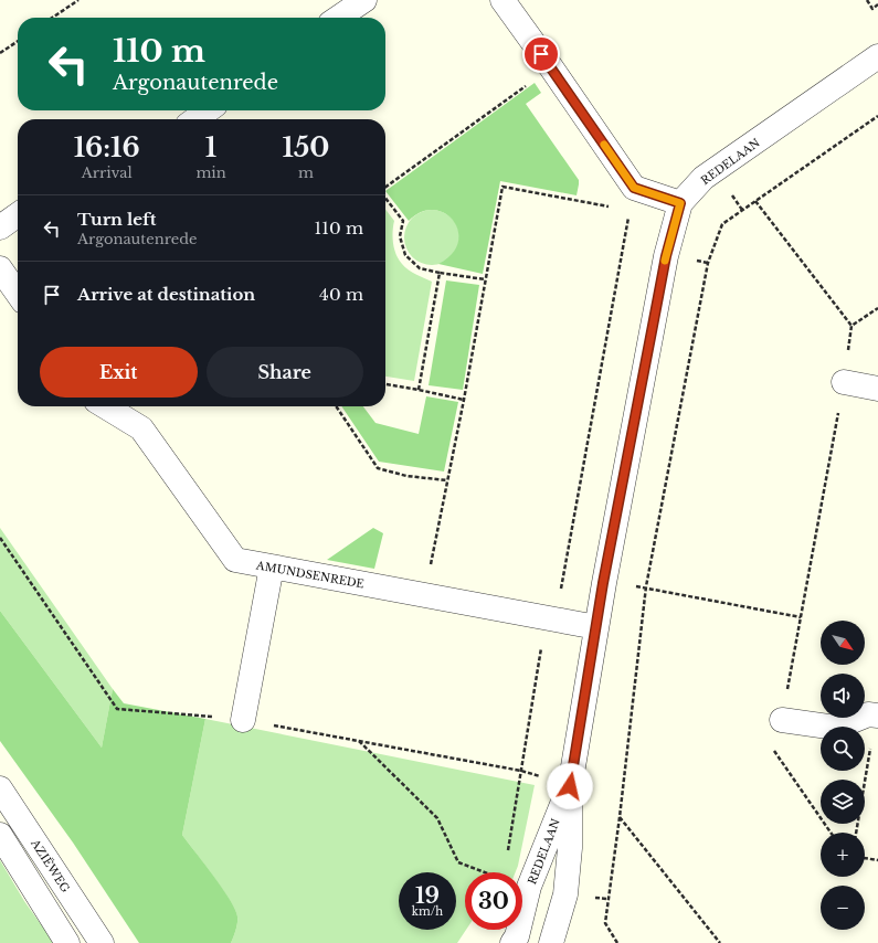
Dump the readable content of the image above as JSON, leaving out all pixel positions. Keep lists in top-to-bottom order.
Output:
{
  "streets": {
    "street": ["REDELAAN", "AMUNDSENREDE", "AZIËWEG"]
  },
  "crossings": [
    ["REDELAAN", "AMUNDSENREDE"]
  ],
  "north": "bottom right",
  "page": {
    "turn": ["110 m", "Argonautenrede"],
    "eta": [
      "16:16",
      "Arrival",
      "1",
      "min",
      "150",
      "m"
    ],
    "list": [
      {
        "name": "Turn left",
        "note": "Argonautenrede",
        "value": "110 m"
      },
      {
        "name": "Arrive at destination",
        "value": "40 m"
      }
    ],
    "buttons": ["Exit", "Share"],
    "map_buttons": ["+", "−"],
    "speed": "19 km/h",
    "limit": "30"
  }
}
